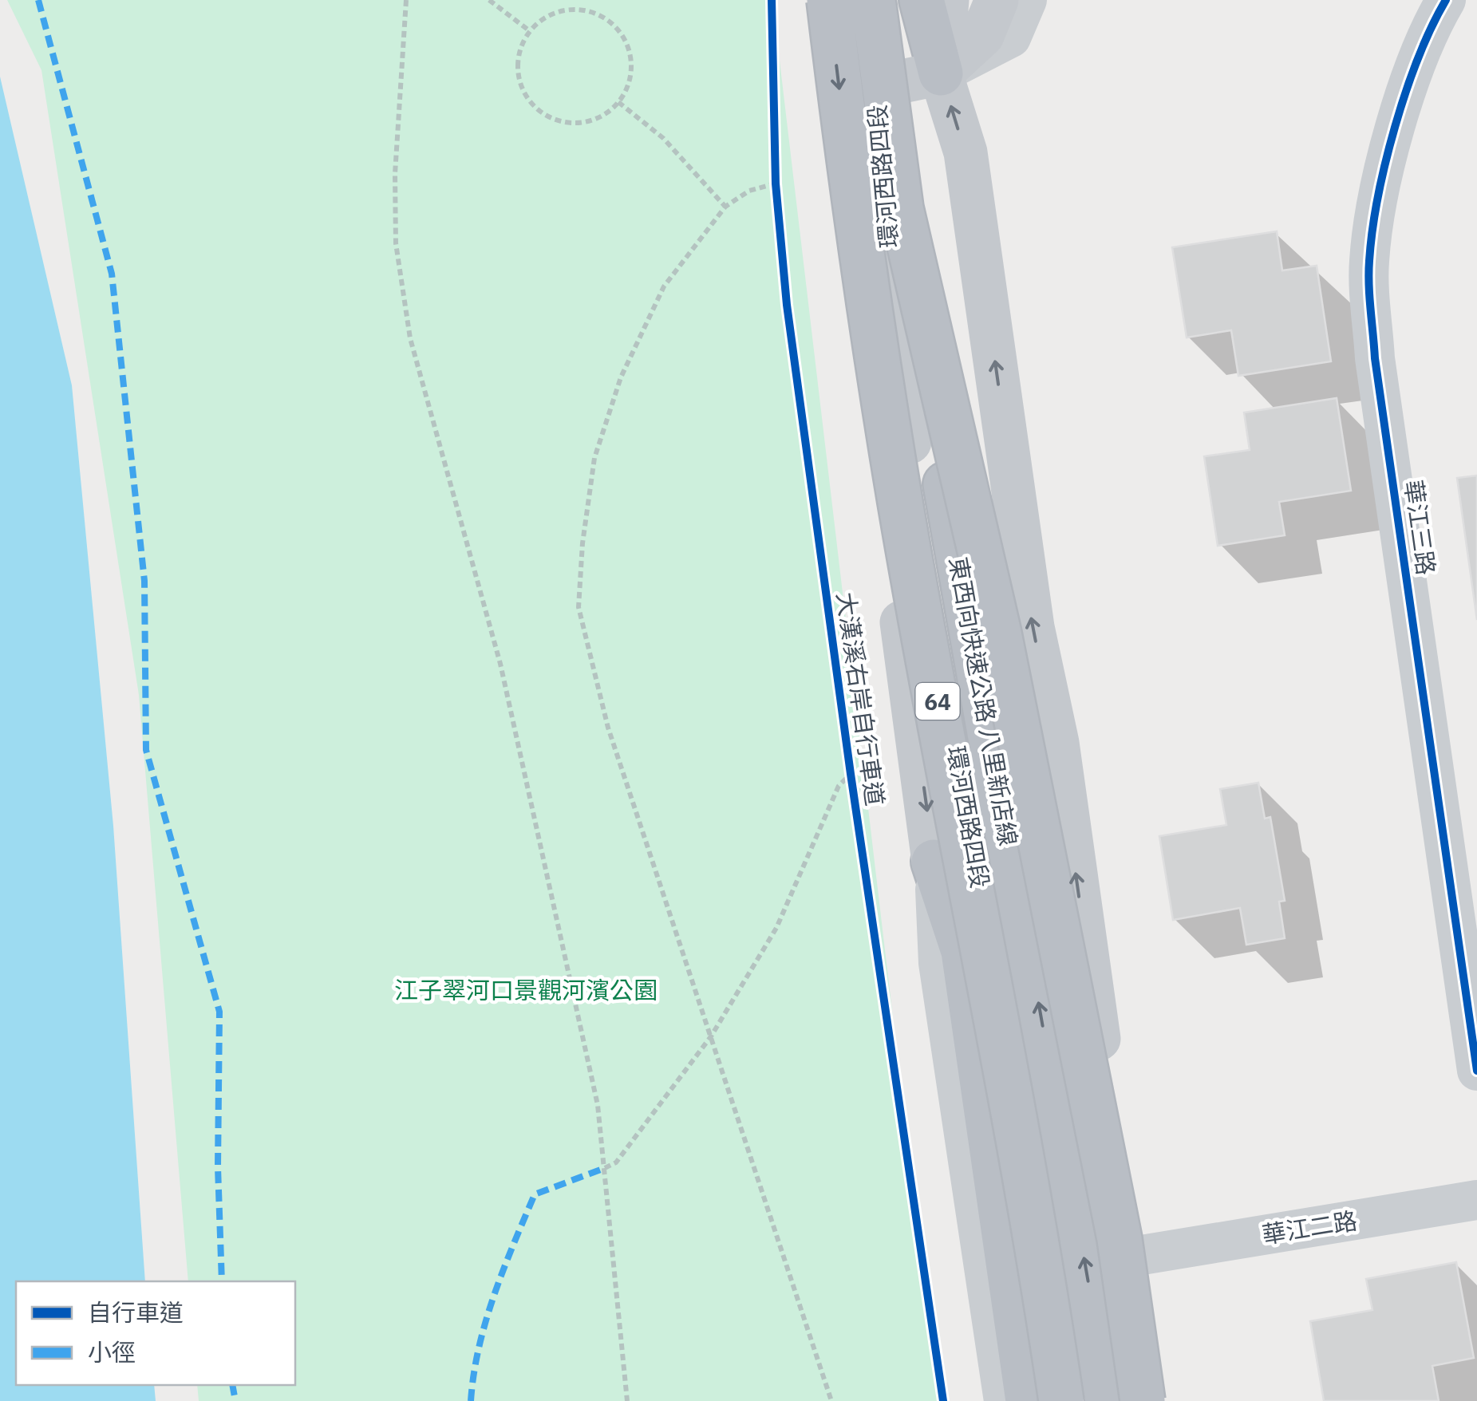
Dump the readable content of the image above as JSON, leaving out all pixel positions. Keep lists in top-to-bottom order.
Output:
{
  "streets": {
    "highway": ["64", "東西向快速公路 八里新店線"],
    "main road": ["環河西路四段"],
    "street": ["華江三路", "華江二路"],
    "cycle path": ["大漢溪右岸自行車道"]
  },
  "crossings": [
    ["環河西路四段", "東西向快速公路 八里新店線"]
  ],
  "parks": ["江子翠河口景觀河濱公園"],
  "legend": ["自行車道", "小徑"]
}
